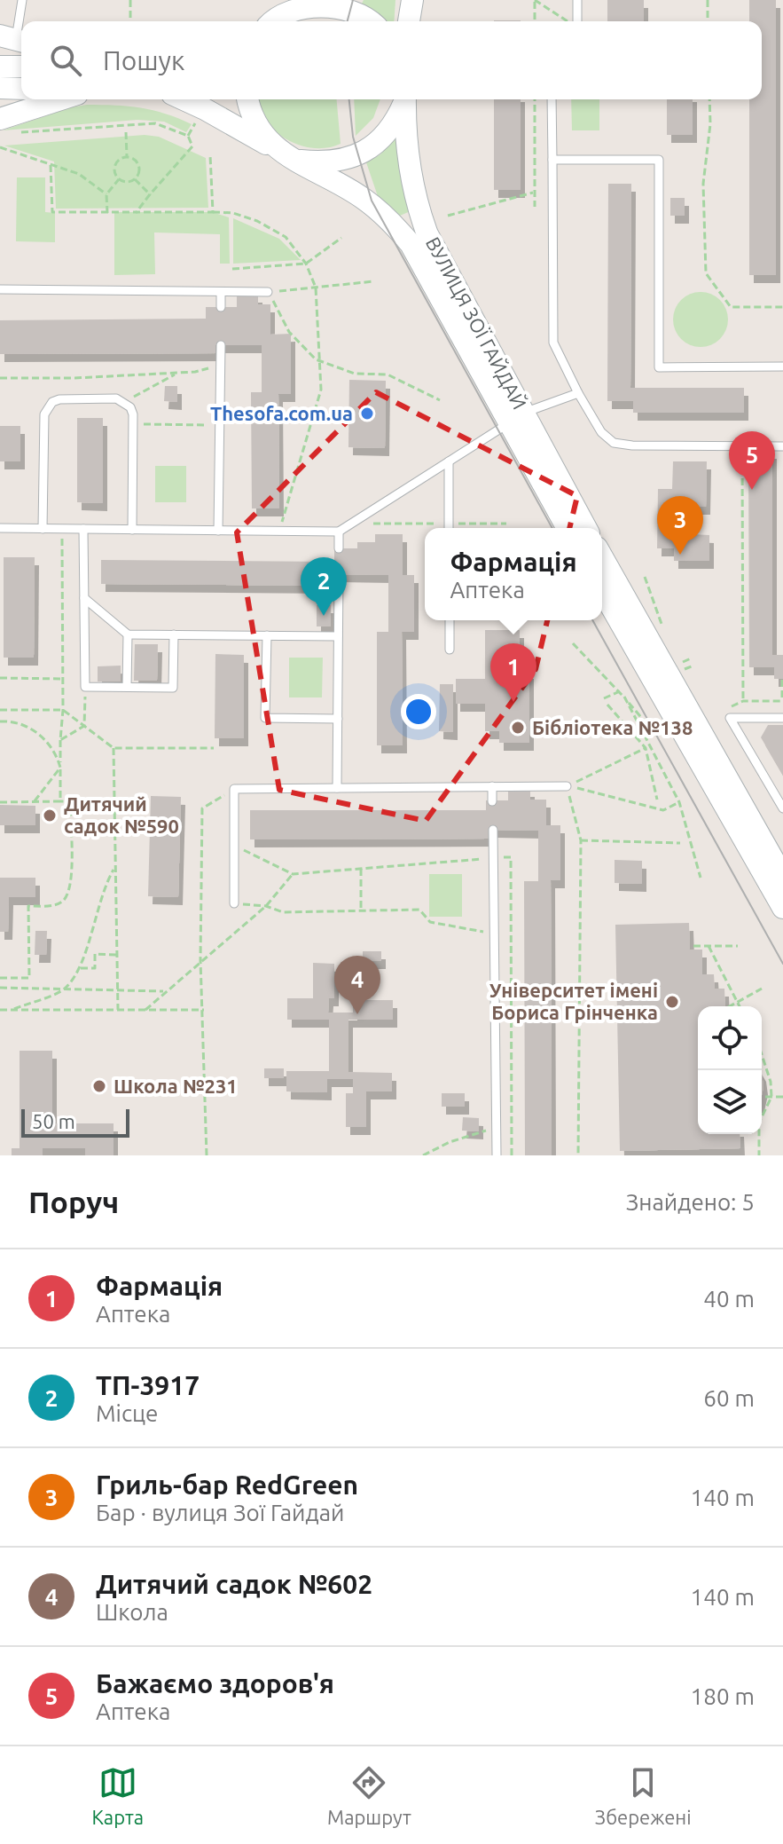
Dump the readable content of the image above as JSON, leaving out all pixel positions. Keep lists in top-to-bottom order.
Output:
{
  "streets": {
    "main road": ["ВУЛИЦЯ ЗОЇ ГАЙДАЙ"]
  },
  "places": [
    "Thesofa.com.ua",
    "Бібліотека №138",
    "Дитячий садок №590",
    "Університет імені Бориса Грінченка",
    "Школа №231"
  ],
  "scale_bar": "50 m",
  "page": {
    "search": "Пошук",
    "pins": [
      "5",
      "3",
      "2",
      "1",
      "4"
    ],
    "popup": ["Фармація", "Аптека"],
    "scale": "50 m",
    "heading": ["Поруч", "Знайдено: 5"],
    "list": [
      {
        "mark": "1",
        "name": "Фармація",
        "note": "Аптека",
        "value": "40 m"
      },
      {
        "mark": "2",
        "name": "ТП-3917",
        "note": "Місце",
        "value": "60 m"
      },
      {
        "mark": "3",
        "name": "Гриль-бар RedGreen",
        "note": "Бар · вулиця Зої Гайдай",
        "value": "140 m"
      },
      {
        "mark": "4",
        "name": "Дитячий садок №602",
        "note": "Школа",
        "value": "140 m"
      },
      {
        "mark": "5",
        "name": "Бажаємо здоров'я",
        "note": "Аптека",
        "value": "180 m"
      }
    ],
    "nav": ["Карта", "Маршрут", "Збережені"]
  }
}
